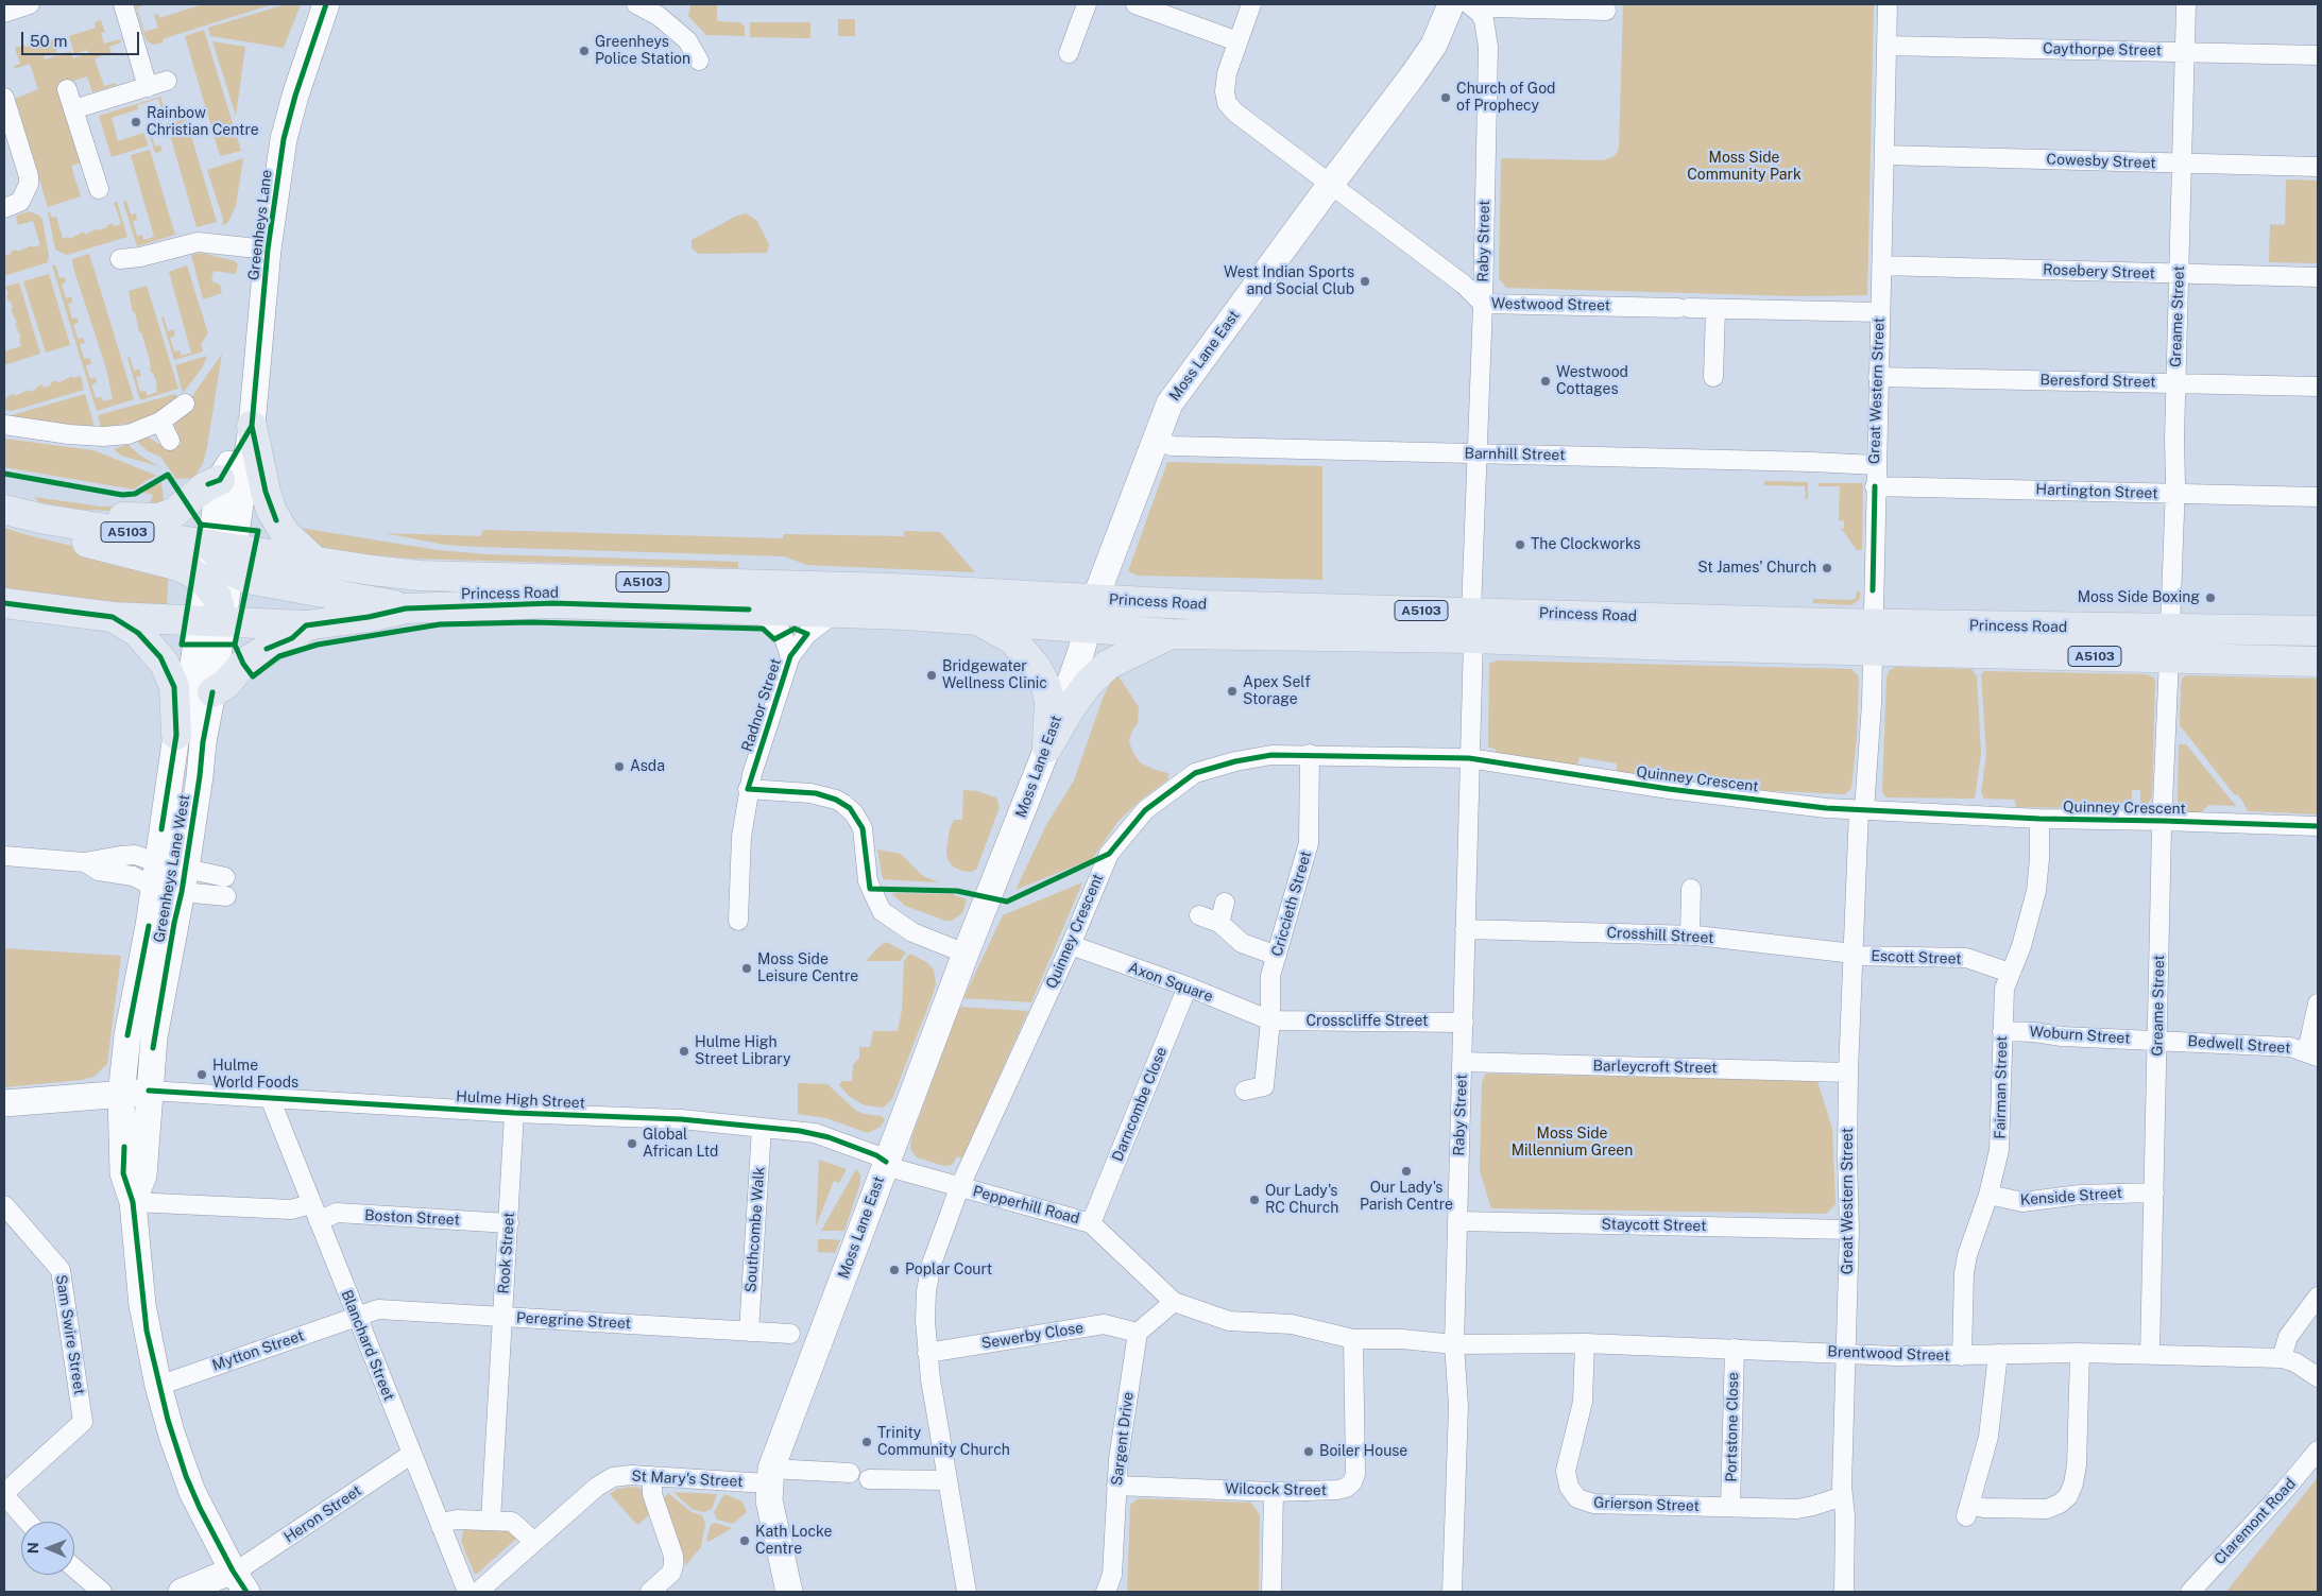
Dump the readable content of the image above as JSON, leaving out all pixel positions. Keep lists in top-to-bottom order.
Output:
{
  "streets": {
    "highway": ["A5103", "Princess Road"],
    "street": [
      "Caythorpe Street",
      "Cowesby Street",
      "Greenheys Lane",
      "Raby Street",
      "Rosebery Street",
      "Westwood Street",
      "Greame Street",
      "Moss Lane East",
      "Beresford Street",
      "Great Western Street",
      "Barnhill Street",
      "Hartington Street",
      "Radnor Street",
      "Quinney Crescent",
      "Greenheys Lane West",
      "Criccieth Street",
      "Crosshill Street",
      "Escott Street",
      "Axon Square",
      "Crosscliffe Street",
      "Woburn Street",
      "Bedwell Street",
      "Barleycroft Street",
      "Fairman Street",
      "Hulme High Street",
      "Darncombe Close",
      "Kenside Street",
      "Pepperhill Road",
      "Boston Street",
      "Staycott Street",
      "Southcombe Walk",
      "Rook Street",
      "Peregrine Street",
      "Sam Swire Street",
      "Sewerby Close",
      "Blanchard Street",
      "Mytton Street",
      "Brentwood Street",
      "Portstone Close",
      "Sargent Drive",
      "St Mary's Street",
      "Wilcock Street",
      "Grierson Street",
      "Heron Street",
      "Claremont Road"
    ]
  },
  "crossings": [
    ["Caythorpe Street", "Greame Street"],
    ["Caythorpe Street", "Great Western Street"],
    ["Cowesby Street", "Greame Street"],
    ["Cowesby Street", "Great Western Street"],
    ["Greenheys Lane", "Princess Road"],
    ["Raby Street", "Westwood Street"],
    ["Raby Street", "Barnhill Street"],
    ["Raby Street", "Princess Road"],
    ["Raby Street", "Quinney Crescent"],
    ["Raby Street", "Crosshill Street"],
    ["Raby Street", "Crosscliffe Street"],
    ["Raby Street", "Barleycroft Street"],
    ["Raby Street", "Pepperhill Road"],
    ["Raby Street", "Staycott Street"],
    ["Raby Street", "Brentwood Street"],
    ["Rosebery Street", "Greame Street"],
    ["Rosebery Street", "Great Western Street"],
    ["Westwood Street", "Moss Lane East"],
    ["Westwood Street", "Great Western Street"],
    ["Greame Street", "Beresford Street"],
    ["Greame Street", "Hartington Street"],
    ["Greame Street", "Princess Road"],
    ["Greame Street", "Quinney Crescent"],
    ["Greame Street", "Woburn Street"],
    ["Greame Street", "Bedwell Street"],
    ["Greame Street", "Kenside Street"],
    ["Greame Street", "Brentwood Street"],
    ["Moss Lane East", "Barnhill Street"],
    ["Moss Lane East", "Princess Road"],
    ["Moss Lane East", "Hulme High Street"],
    ["Moss Lane East", "Pepperhill Road"],
    ["Moss Lane East", "St Mary's Street"],
    ["Beresford Street", "Great Western Street"],
    ["Great Western Street", "Barnhill Street"],
    ["Great Western Street", "Hartington Street"],
    ["Great Western Street", "Princess Road"],
    ["Great Western Street", "Quinney Crescent"],
    ["Great Western Street", "Crosshill Street"],
    ["Great Western Street", "Escott Street"],
    ["Great Western Street", "Barleycroft Street"],
    ["Great Western Street", "Staycott Street"],
    ["Great Western Street", "Brentwood Street"],
    ["Great Western Street", "Grierson Street"],
    ["Princess Road", "Radnor Street"],
    ["Princess Road", "Greenheys Lane West"],
    ["Quinney Crescent", "Criccieth Street"],
    ["Quinney Crescent", "Axon Square"],
    ["Quinney Crescent", "Fairman Street"],
    ["Quinney Crescent", "Pepperhill Road"],
    ["Quinney Crescent", "Sewerby Close"],
    ["Greenheys Lane West", "Hulme High Street"],
    ["Greenheys Lane West", "Boston Street"],
    ["Greenheys Lane West", "Mytton Street"],
    ["Greenheys Lane West", "Heron Street"],
    ["Criccieth Street", "Axon Square"],
    ["Criccieth Street", "Crosscliffe Street"],
    ["Crosshill Street", "Escott Street"],
    ["Escott Street", "Fairman Street"],
    ["Axon Square", "Crosscliffe Street"],
    ["Axon Square", "Darncombe Close"],
    ["Woburn Street", "Bedwell Street"],
    ["Woburn Street", "Fairman Street"],
    ["Fairman Street", "Kenside Street"],
    ["Fairman Street", "Brentwood Street"],
    ["Hulme High Street", "Pepperhill Road"],
    ["Hulme High Street", "Southcombe Walk"],
    ["Hulme High Street", "Rook Street"],
    ["Hulme High Street", "Blanchard Street"],
    ["Darncombe Close", "Pepperhill Road"],
    ["Pepperhill Road", "Brentwood Street"],
    ["Pepperhill Road", "Wilcock Street"],
    ["Boston Street", "Rook Street"],
    ["Boston Street", "Blanchard Street"],
    ["Southcombe Walk", "Peregrine Street"],
    ["Rook Street", "Peregrine Street"],
    ["Peregrine Street", "Blanchard Street"],
    ["Peregrine Street", "Mytton Street"],
    ["Sewerby Close", "Sargent Drive"],
    ["Blanchard Street", "Mytton Street"],
    ["Blanchard Street", "Heron Street"],
    ["Brentwood Street", "Portstone Close"],
    ["Brentwood Street", "Grierson Street"],
    ["Portstone Close", "Grierson Street"],
    ["Sargent Drive", "Wilcock Street"]
  ],
  "parks": ["Moss Side Community Park", "Moss Side Millennium Green"],
  "places": [
    "Greenheys Police Station",
    "Church of God of Prophecy",
    "Rainbow Christian Centre",
    "West Indian Sports and Social Club",
    "Westwood Cottages",
    "The Clockworks",
    "St James' Church",
    "Moss Side Boxing",
    "Bridgewater Wellness Clinic",
    "Apex Self Storage",
    "Asda",
    "Moss Side Leisure Centre",
    "Hulme High Street Library",
    "Hulme World Foods",
    "Global African Ltd",
    "Our Lady's Parish Centre",
    "Our Lady's RC Church",
    "Poplar Court",
    "Trinity Community Church",
    "Boiler House",
    "Kath Locke Centre"
  ],
  "scale_bar": "50 m",
  "north": "left"
}
